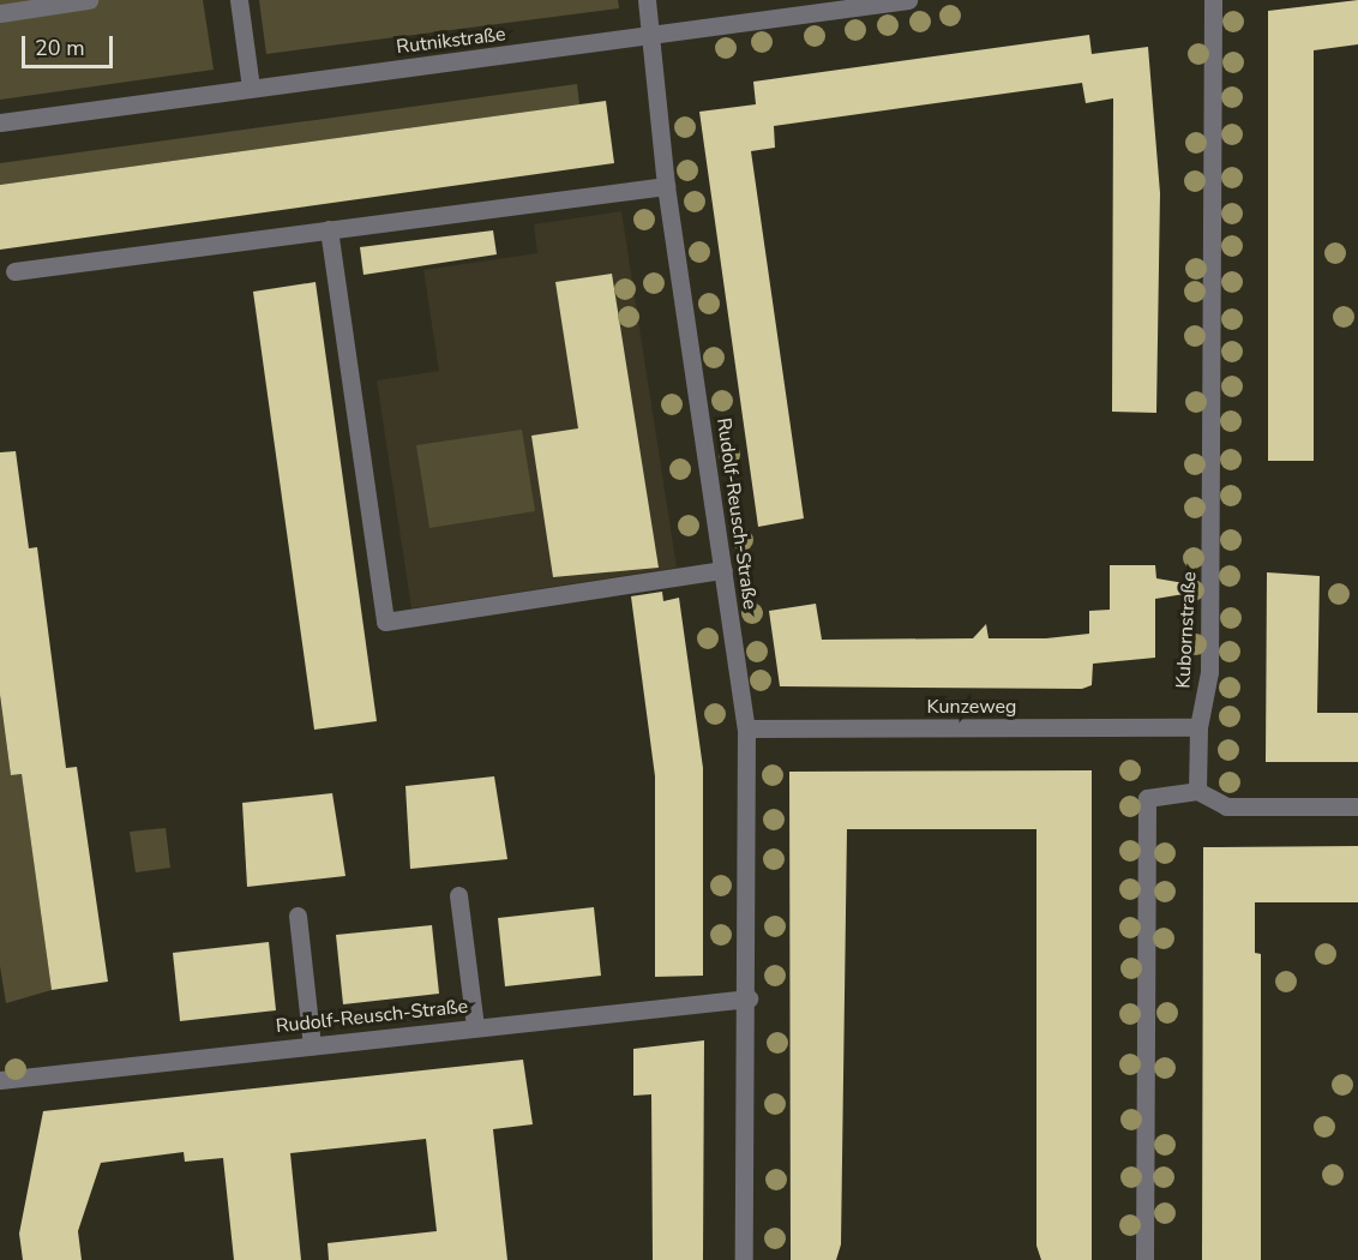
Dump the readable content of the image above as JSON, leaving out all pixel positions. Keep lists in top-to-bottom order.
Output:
{
  "streets": {
    "street": [
      "Rutnikstraße",
      "Rudolf-Reusch-Straße",
      "Kubornstraße",
      "Kunzeweg"
    ]
  },
  "crossings": [
    ["Rutnikstraße", "Rudolf-Reusch-Straße"],
    ["Rudolf-Reusch-Straße", "Kunzeweg"],
    ["Kubornstraße", "Kunzeweg"]
  ],
  "scale_bar": "20 m"
}
